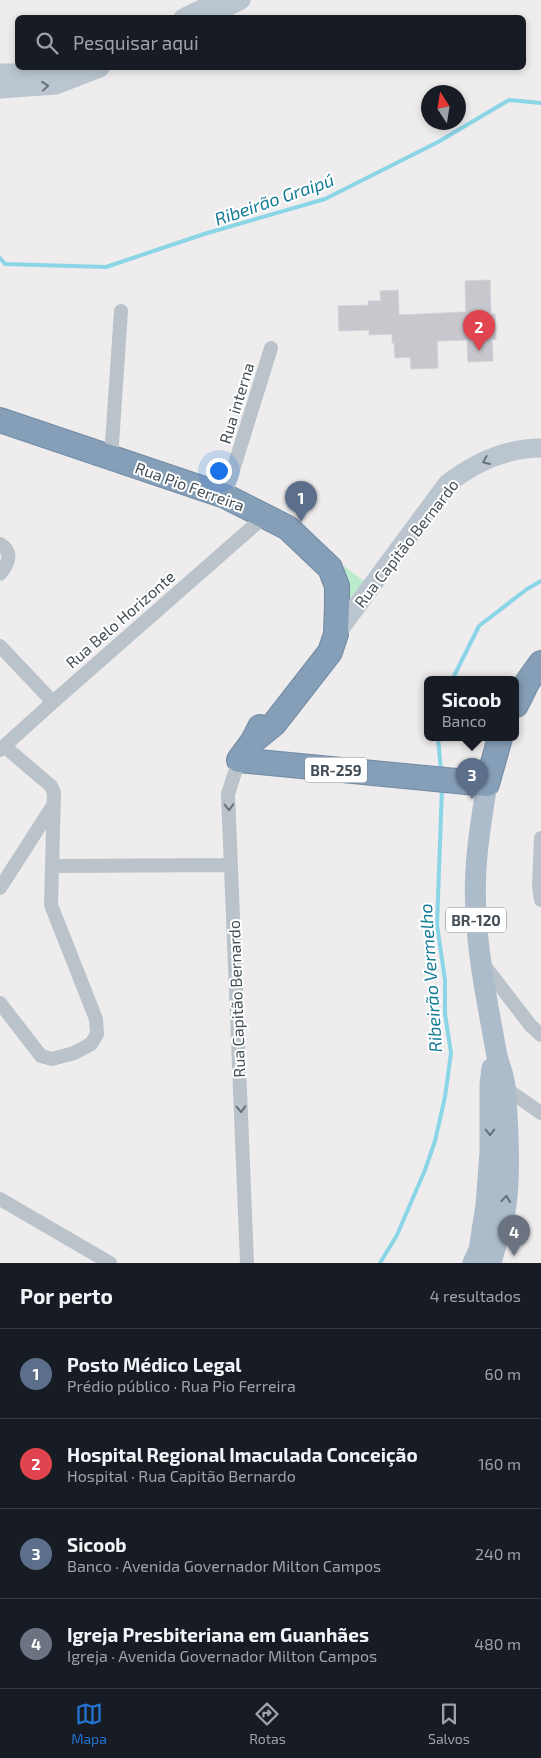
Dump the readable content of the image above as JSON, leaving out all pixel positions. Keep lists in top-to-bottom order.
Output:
{
  "streets": {
    "highway": [
      "Rua Pio Ferreira",
      "Rua Capitão Bernardo",
      "BR-259",
      "BR-120"
    ],
    "street": ["Rua interna", "Rua Belo Horizonte"]
  },
  "crossings": [
    ["Rua interna", "Rua Pio Ferreira"],
    ["Rua Pio Ferreira", "Rua Capitão Bernardo"],
    ["Rua Pio Ferreira", "Rua Belo Horizonte"],
    ["Rua Capitão Bernardo", "BR-259"],
    ["BR-259", "BR-120"]
  ],
  "one_way": ["Rua Capitão Bernardo"],
  "water": ["Ribeirão Graipú", "Ribeirão Vermelho"],
  "north": "top",
  "page": {
    "search": "Pesquisar aqui",
    "pins": [
      "2",
      "1",
      "3",
      "4"
    ],
    "popup": ["Sicoob", "Banco"],
    "heading": ["Por perto", "4 resultados"],
    "list": [
      {
        "mark": "1",
        "name": "Posto Médico Legal",
        "note": "Prédio público · Rua Pio Ferreira",
        "value": "60 m"
      },
      {
        "mark": "2",
        "name": "Hospital Regional Imaculada Conceição",
        "note": "Hospital · Rua Capitão Bernardo",
        "value": "160 m"
      },
      {
        "mark": "3",
        "name": "Sicoob",
        "note": "Banco · Avenida Governador Milton Campos",
        "value": "240 m"
      },
      {
        "mark": "4",
        "name": "Igreja Presbiteriana em Guanhães",
        "note": "Igreja · Avenida Governador Milton Campos",
        "value": "480 m"
      }
    ],
    "nav": ["Mapa", "Rotas", "Salvos"]
  }
}
